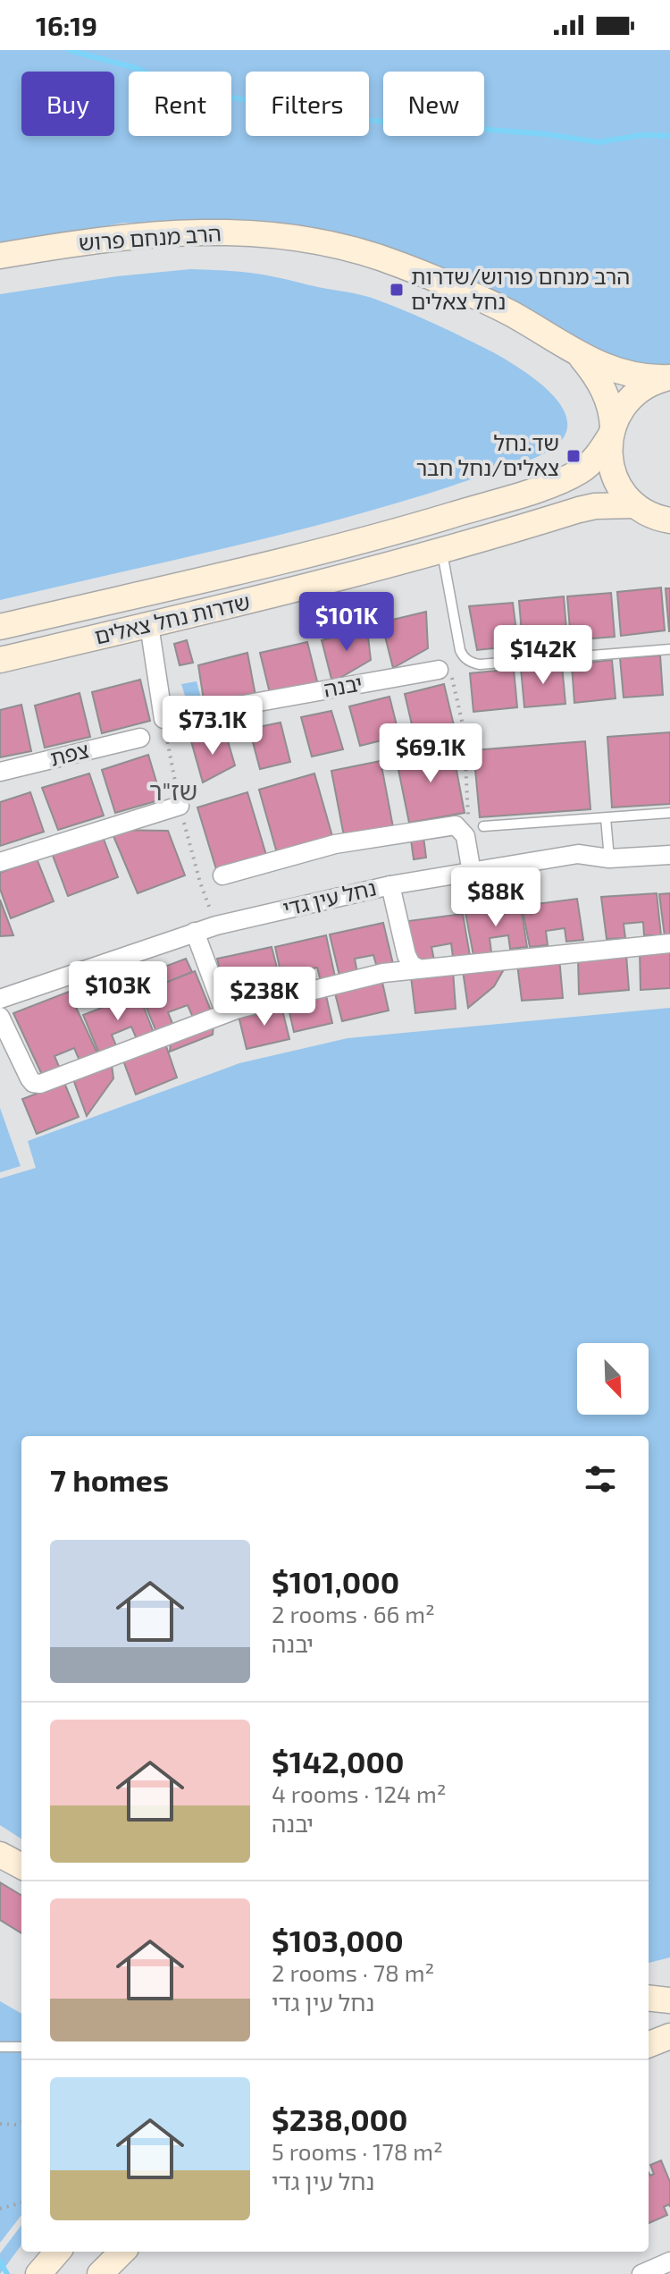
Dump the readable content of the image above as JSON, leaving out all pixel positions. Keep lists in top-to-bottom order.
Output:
{
  "streets": {
    "main road": ["הרב מנחם פרוש", "שדרות נחל צאלים"],
    "street": ["יבנה", "צפת", "נחל עין גדי"]
  },
  "crossings": [
    ["הרב מנחם פרוש", "שדרות נחל צאלים"],
    ["שדרות נחל צאלים", "יבנה"]
  ],
  "districts": ["שז\"ר"],
  "places": {
    "transit": ["הרב מנחם פורוש/שדרות נחל צאלים", "שד.נחל צאלים/נחל חבר"]
  },
  "north": "bottom right",
  "page": {
    "status": "16:19",
    "chip": [
      "Buy",
      "Rent",
      "Filters",
      "New"
    ],
    "price": [
      "$101K",
      "$142K",
      "$73.1K",
      "$69.1K",
      "$88K",
      "$103K",
      "$238K"
    ],
    "heading": "7 homes",
    "list": [
      {
        "name": "$101,000",
        "note": "2 rooms · 66 m² · יבנה"
      },
      {
        "name": "$142,000",
        "note": "4 rooms · 124 m² · יבנה"
      },
      {
        "name": "$103,000",
        "note": "2 rooms · 78 m² · נחל עין גדי"
      },
      {
        "name": "$238,000",
        "note": "5 rooms · 178 m² · נחל עין גדי"
      }
    ]
  }
}
